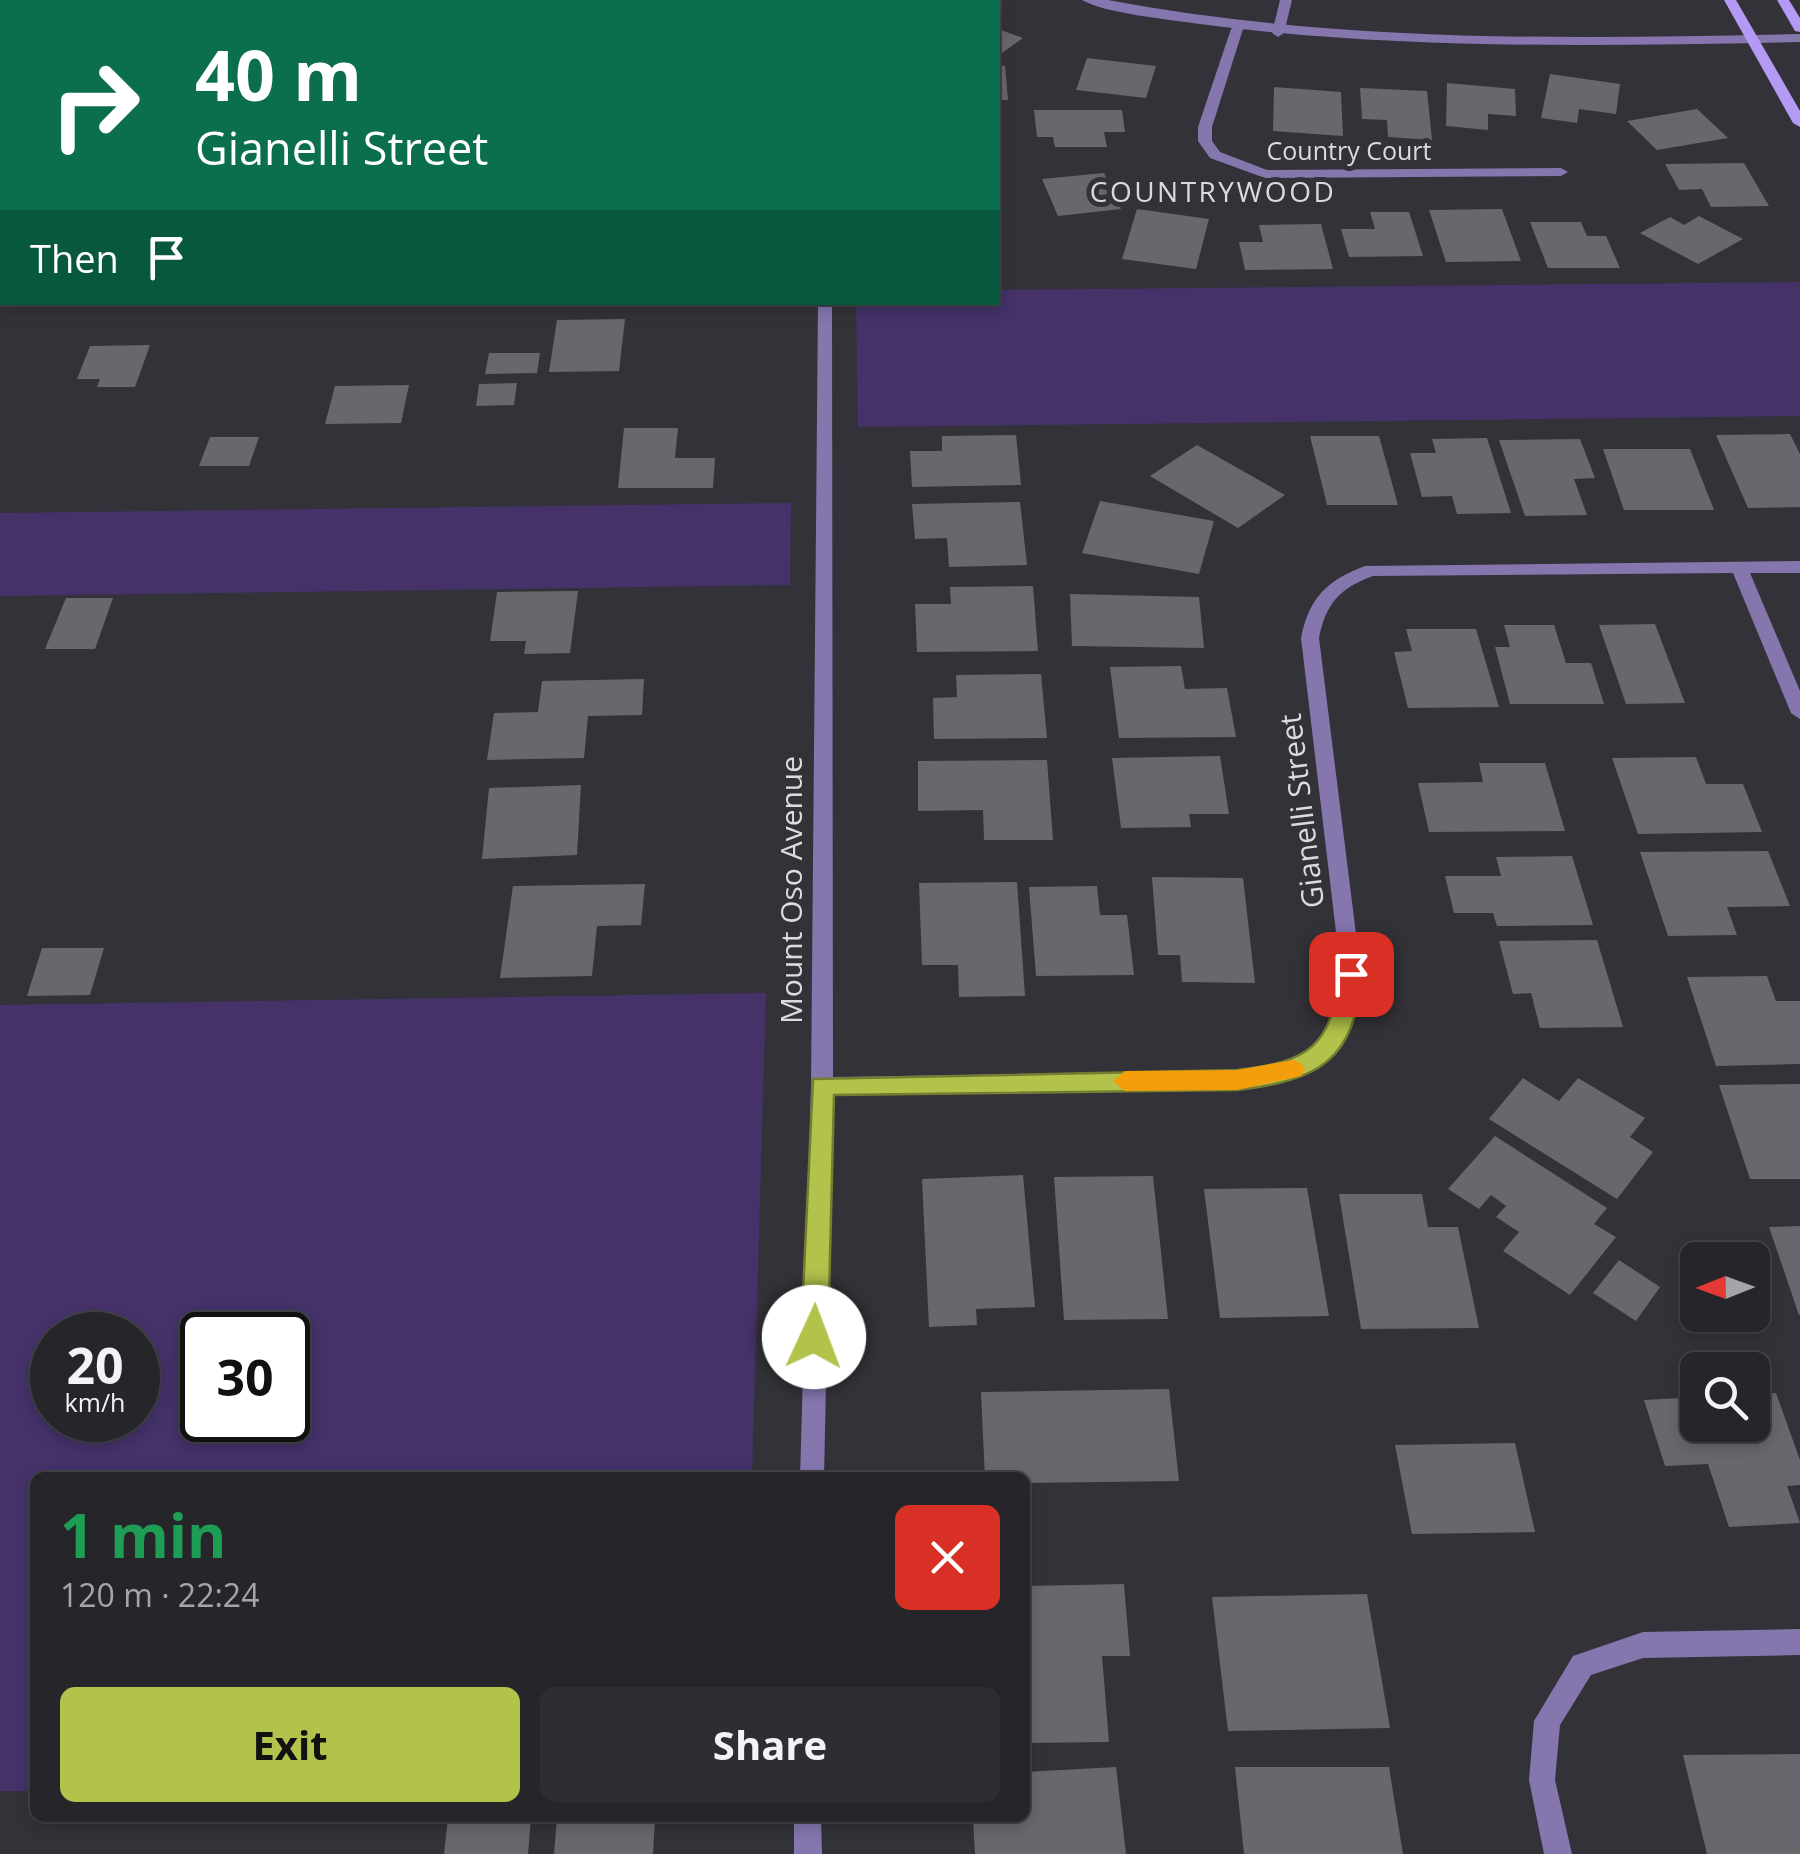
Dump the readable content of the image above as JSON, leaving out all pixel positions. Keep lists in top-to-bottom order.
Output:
{
  "streets": {
    "street": ["Country Court", "Gianelli Street", "Mount Oso Avenue"]
  },
  "crossings": [
    ["Gianelli Street", "Mount Oso Avenue"]
  ],
  "districts": ["COUNTRYWOOD"],
  "north": "left",
  "page": {
    "turn": ["40 m", "Gianelli Street"],
    "then": "Then",
    "speed": "20 km/h",
    "limit": "30",
    "heading": ["1 min", "120 m · 22:24"],
    "buttons": ["Exit", "Share"]
  }
}
